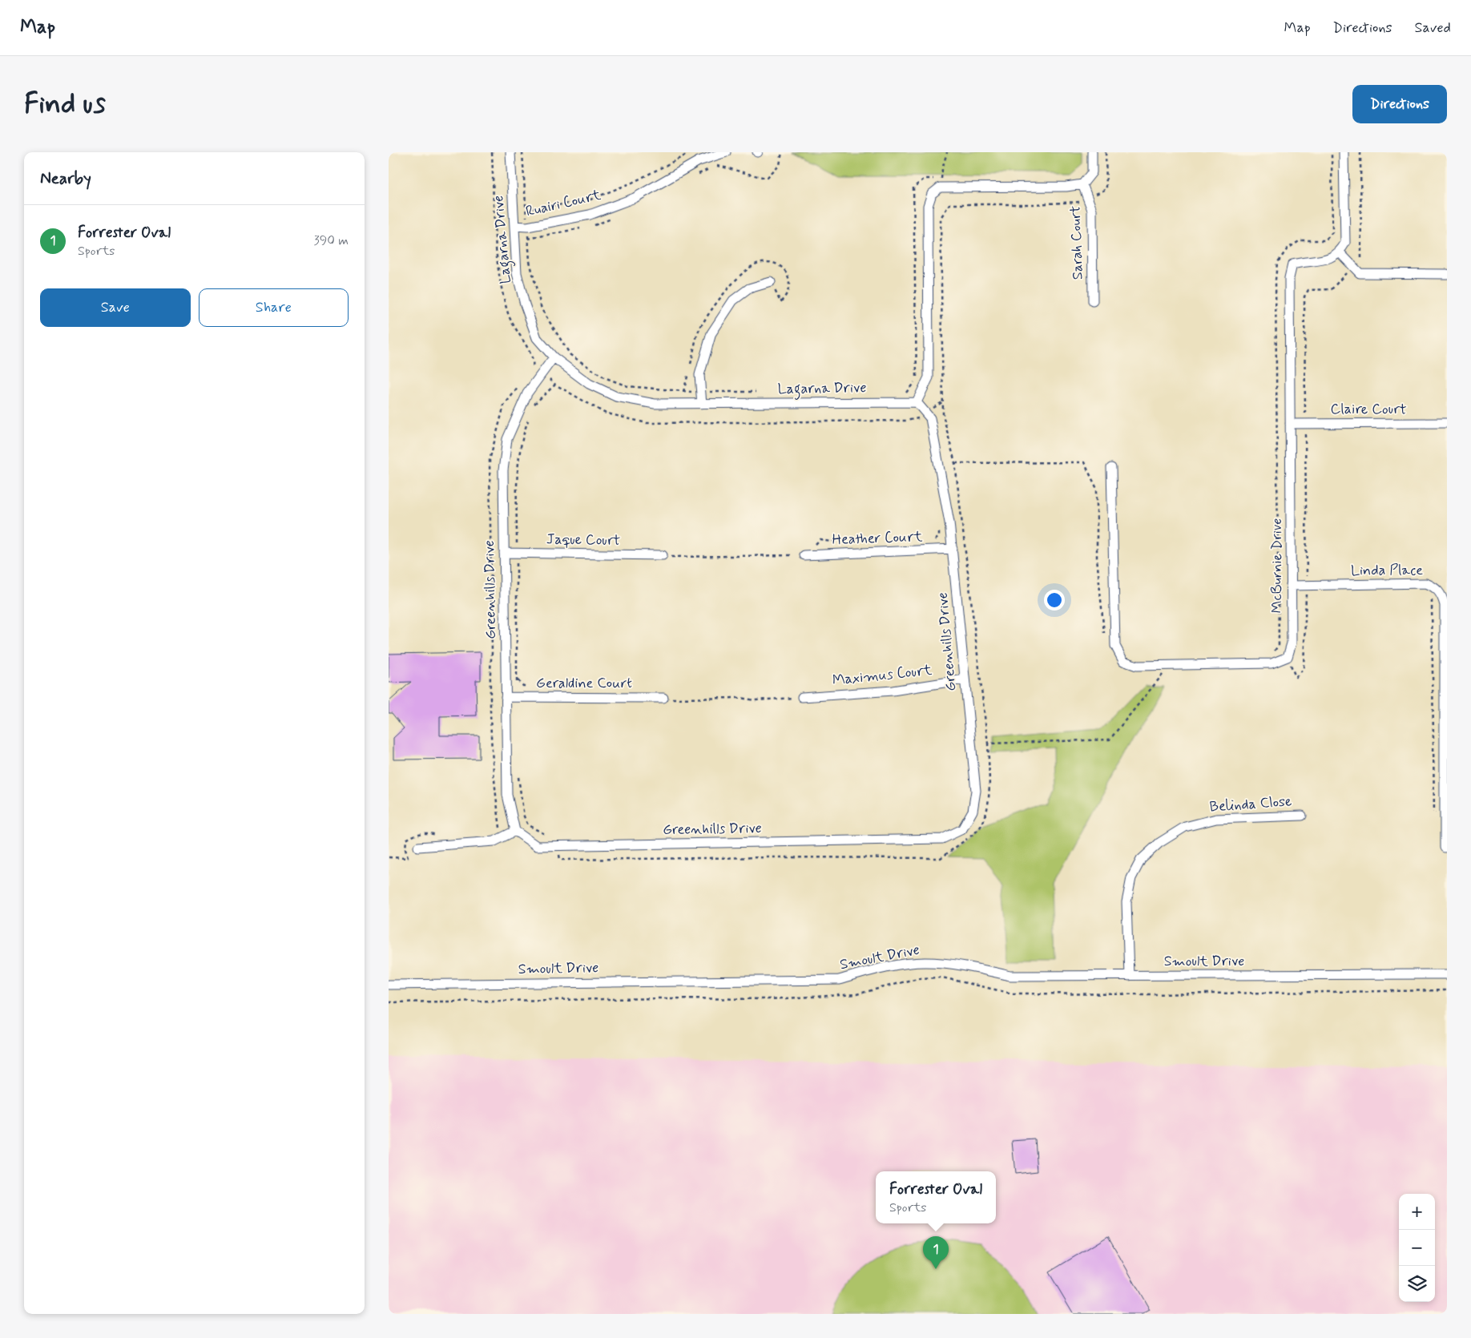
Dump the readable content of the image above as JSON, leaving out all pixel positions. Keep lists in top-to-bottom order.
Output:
{
  "streets": {
    "street": [
      "Ruairi Court",
      "Lagarna Drive",
      "Sarah Court",
      "Claire Court",
      "Heather Court",
      "Jaque Court",
      "McBurnie Drive",
      "Linda Place",
      "Greenhills Drive",
      "Maximus Court",
      "Geraldine Court",
      "Belinda Close",
      "Smoult Drive"
    ]
  },
  "crossings": [
    ["Ruairi Court", "Lagarna Drive"],
    ["Lagarna Drive", "Greenhills Drive"],
    ["Claire Court", "McBurnie Drive"],
    ["Heather Court", "Greenhills Drive"],
    ["Jaque Court", "Greenhills Drive"],
    ["McBurnie Drive", "Linda Place"],
    ["Greenhills Drive", "Maximus Court"],
    ["Greenhills Drive", "Geraldine Court"],
    ["Belinda Close", "Smoult Drive"]
  ],
  "page": {
    "header": "Map",
    "nav": ["Map", "Directions", "Saved"],
    "buttons": [
      "Directions",
      ["Save", "Share"]
    ],
    "title": "Find us",
    "heading": "Nearby",
    "list": [
      {
        "mark": "1",
        "name": "Forrester Oval",
        "note": "Sports",
        "value": "390 m"
      }
    ],
    "popup": ["Forrester Oval", "Sports"],
    "map_buttons": ["+", "−"],
    "pins": "1"
  }
}
